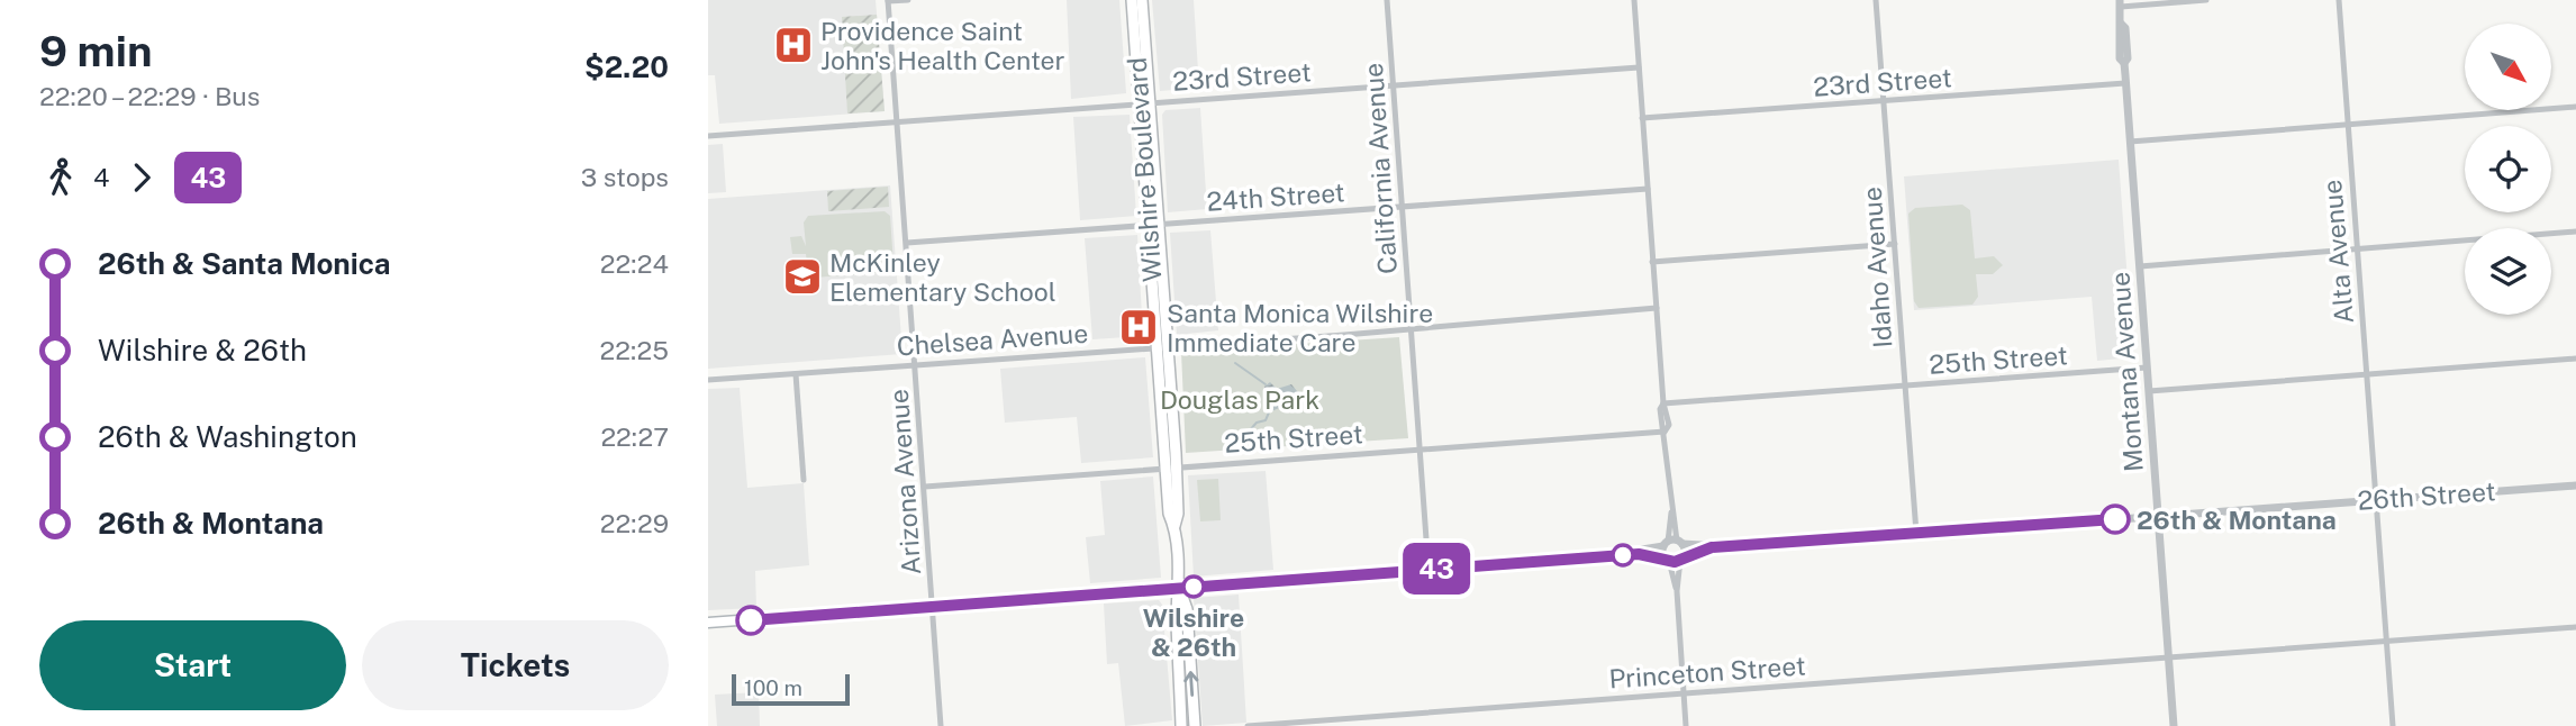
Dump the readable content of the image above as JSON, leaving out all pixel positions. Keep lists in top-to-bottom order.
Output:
{
  "streets": {
    "main road": ["Wilshire Boulevard", "26th Street"],
    "street": [
      "23rd Street",
      "California Avenue",
      "24th Street",
      "Alta Avenue",
      "Idaho Avenue",
      "Chelsea Avenue",
      "25th Street",
      "Montana Avenue",
      "Arizona Avenue",
      "Princeton Street"
    ]
  },
  "crossings": [
    ["23rd Street", "California Avenue"],
    ["23rd Street", "Wilshire Boulevard"],
    ["23rd Street", "Idaho Avenue"],
    ["23rd Street", "Montana Avenue"],
    ["23rd Street", "Arizona Avenue"],
    ["California Avenue", "24th Street"],
    ["California Avenue", "Chelsea Avenue"],
    ["California Avenue", "25th Street"],
    ["California Avenue", "26th Street"],
    ["Wilshire Boulevard", "24th Street"],
    ["Wilshire Boulevard", "Chelsea Avenue"],
    ["Wilshire Boulevard", "25th Street"],
    ["Wilshire Boulevard", "26th Street"],
    ["24th Street", "Arizona Avenue"],
    ["Alta Avenue", "26th Street"],
    ["Alta Avenue", "Princeton Street"],
    ["Idaho Avenue", "25th Street"],
    ["Idaho Avenue", "26th Street"],
    ["Chelsea Avenue", "Arizona Avenue"],
    ["25th Street", "Montana Avenue"],
    ["25th Street", "Arizona Avenue"],
    ["Montana Avenue", "26th Street"],
    ["Montana Avenue", "Princeton Street"],
    ["Arizona Avenue", "26th Street"]
  ],
  "parks": ["Douglas Park"],
  "places": {
    "hospital": ["Providence Saint John's Health Center", "Santa Monica Wilshire Immediate Care"],
    "school or university": ["McKinley Elementary School"],
    "other": ["26th & Montana", "Wilshire & 26th"]
  },
  "lines": ["bus line 43"],
  "scale_bar": "100 m",
  "north": "bottom right",
  "page": {
    "heading": ["9 min", "22:20 – 22:29 · Bus", "$2.20"],
    "on_map": "43",
    "legs": ["4", "43", "3 stops"],
    "list": [
      {
        "name": "26th & Santa Monica",
        "value": "22:24"
      },
      {
        "name": "Wilshire & 26th",
        "value": "22:25"
      },
      {
        "name": "26th & Washington",
        "value": "22:27"
      },
      {
        "name": "26th & Montana",
        "value": "22:29"
      }
    ],
    "buttons": ["Start", "Tickets"],
    "scale": "100 m"
  }
}
